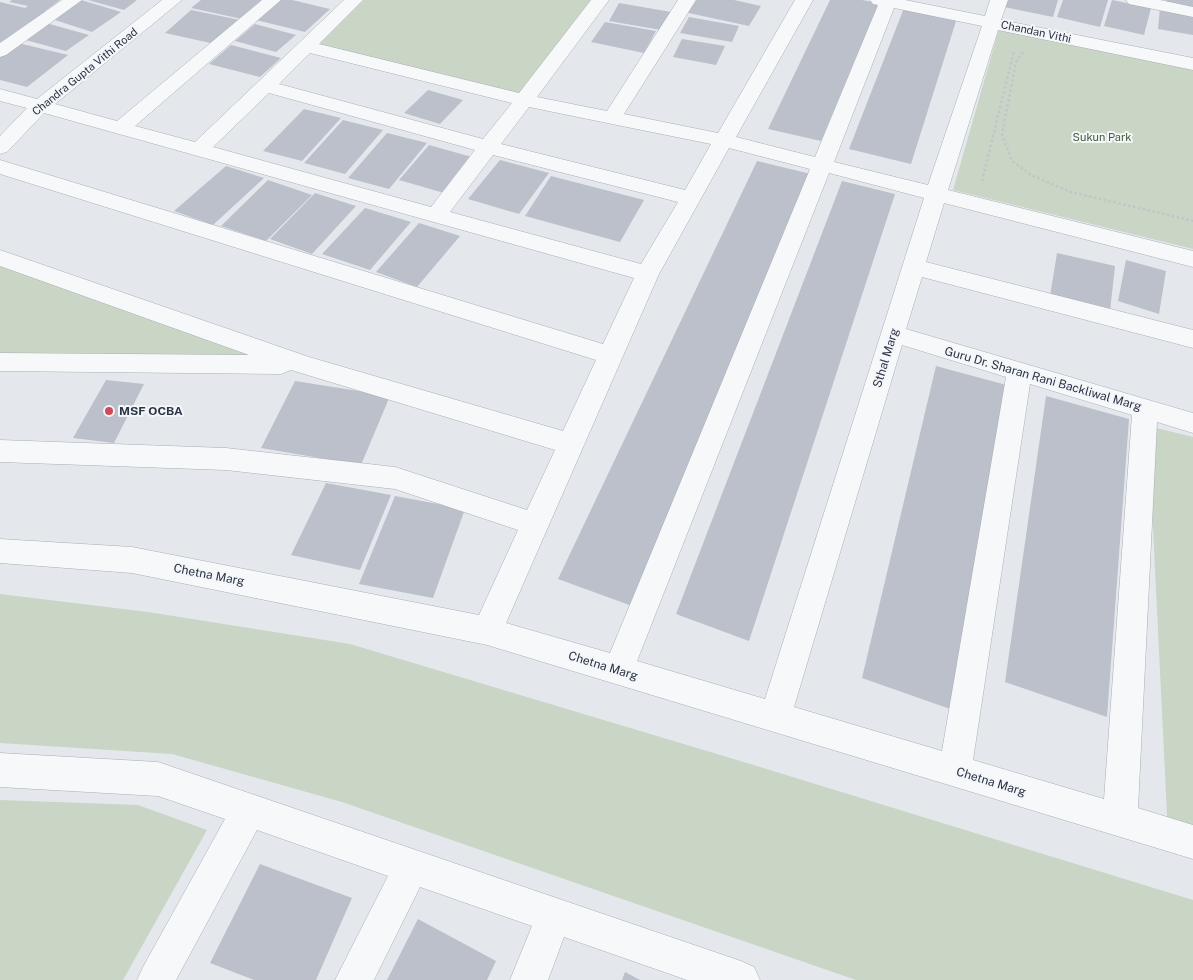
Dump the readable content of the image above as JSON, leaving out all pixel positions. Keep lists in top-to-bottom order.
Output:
{
  "streets": {
    "street": [
      "Chandan Vithi",
      "Chandra Gupta Vithi Road",
      "Sthal Marg",
      "Guru Dr. Sharan Rani Backliwal Marg",
      "Chetna Marg"
    ]
  },
  "crossings": [
    ["Chandan Vithi", "Sthal Marg"],
    ["Sthal Marg", "Guru Dr. Sharan Rani Backliwal Marg"],
    ["Sthal Marg", "Chetna Marg"]
  ],
  "parks": ["Sukun Park"],
  "places": ["MSF OCBA"]
}
